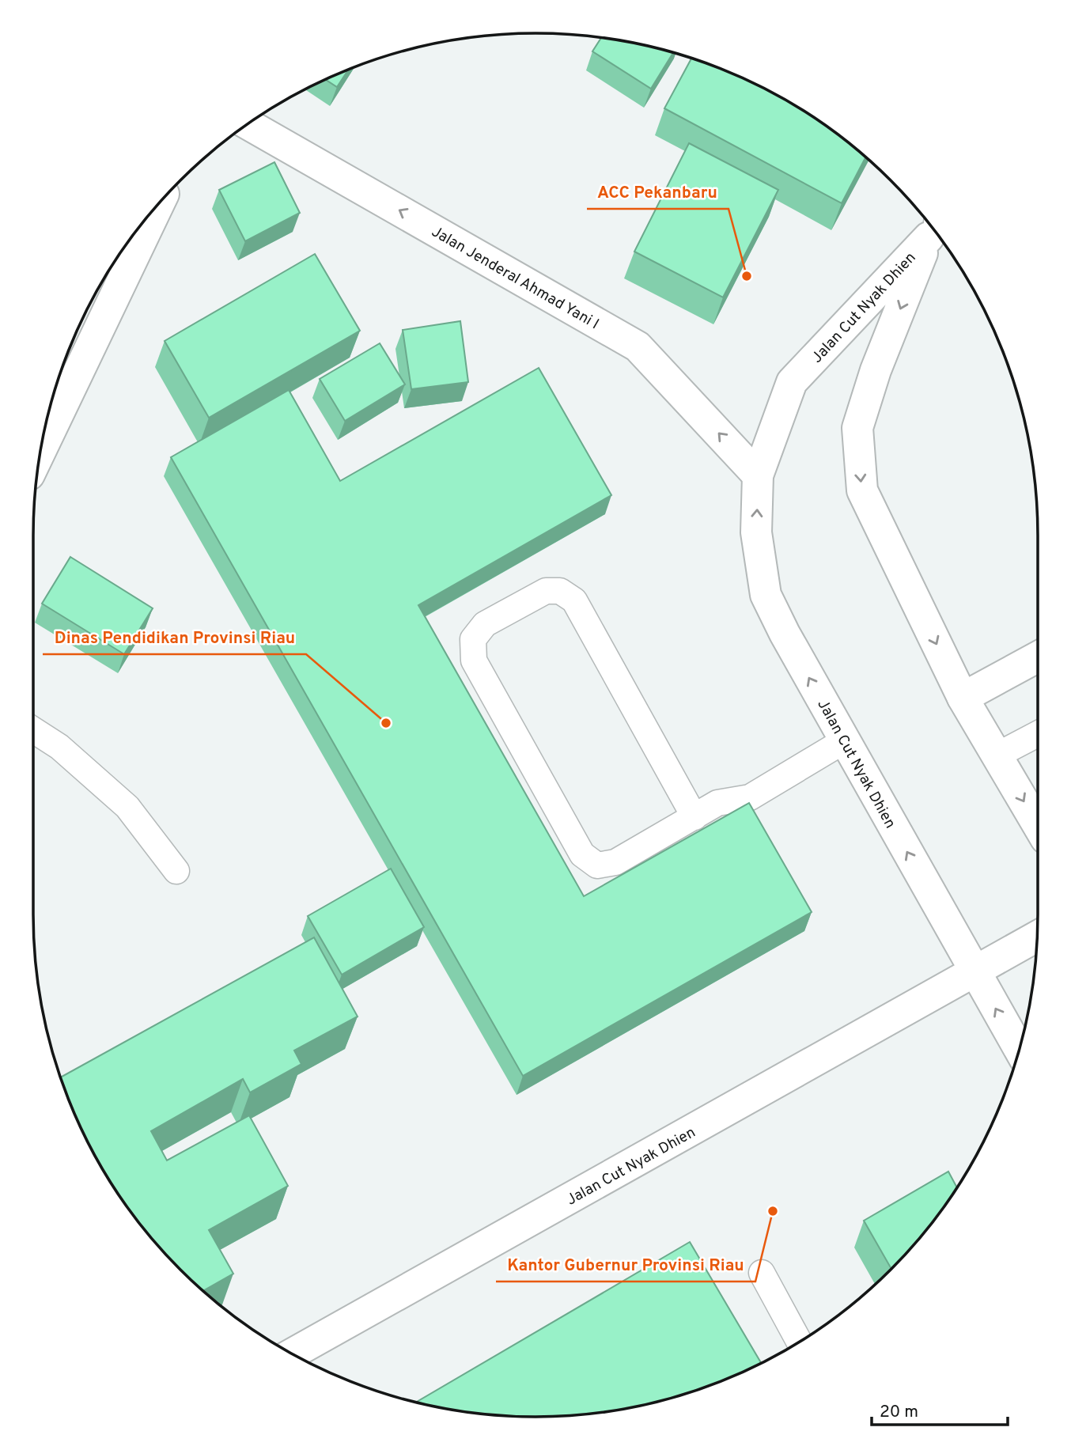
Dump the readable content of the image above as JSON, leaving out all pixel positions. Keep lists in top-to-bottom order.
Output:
{
  "streets": {
    "street": ["Jalan Jenderal Ahmad Yani I", "Jalan Cut Nyak Dhien"]
  },
  "crossings": [
    ["Jalan Jenderal Ahmad Yani I", "Jalan Cut Nyak Dhien"]
  ],
  "one_way": ["Jalan Jenderal Ahmad Yani I"],
  "places": ["ACC Pekanbaru", "Dinas Pendidikan Provinsi Riau", "Kantor Gubernur Provinsi Riau"],
  "scale_bar": "20 m"
}
